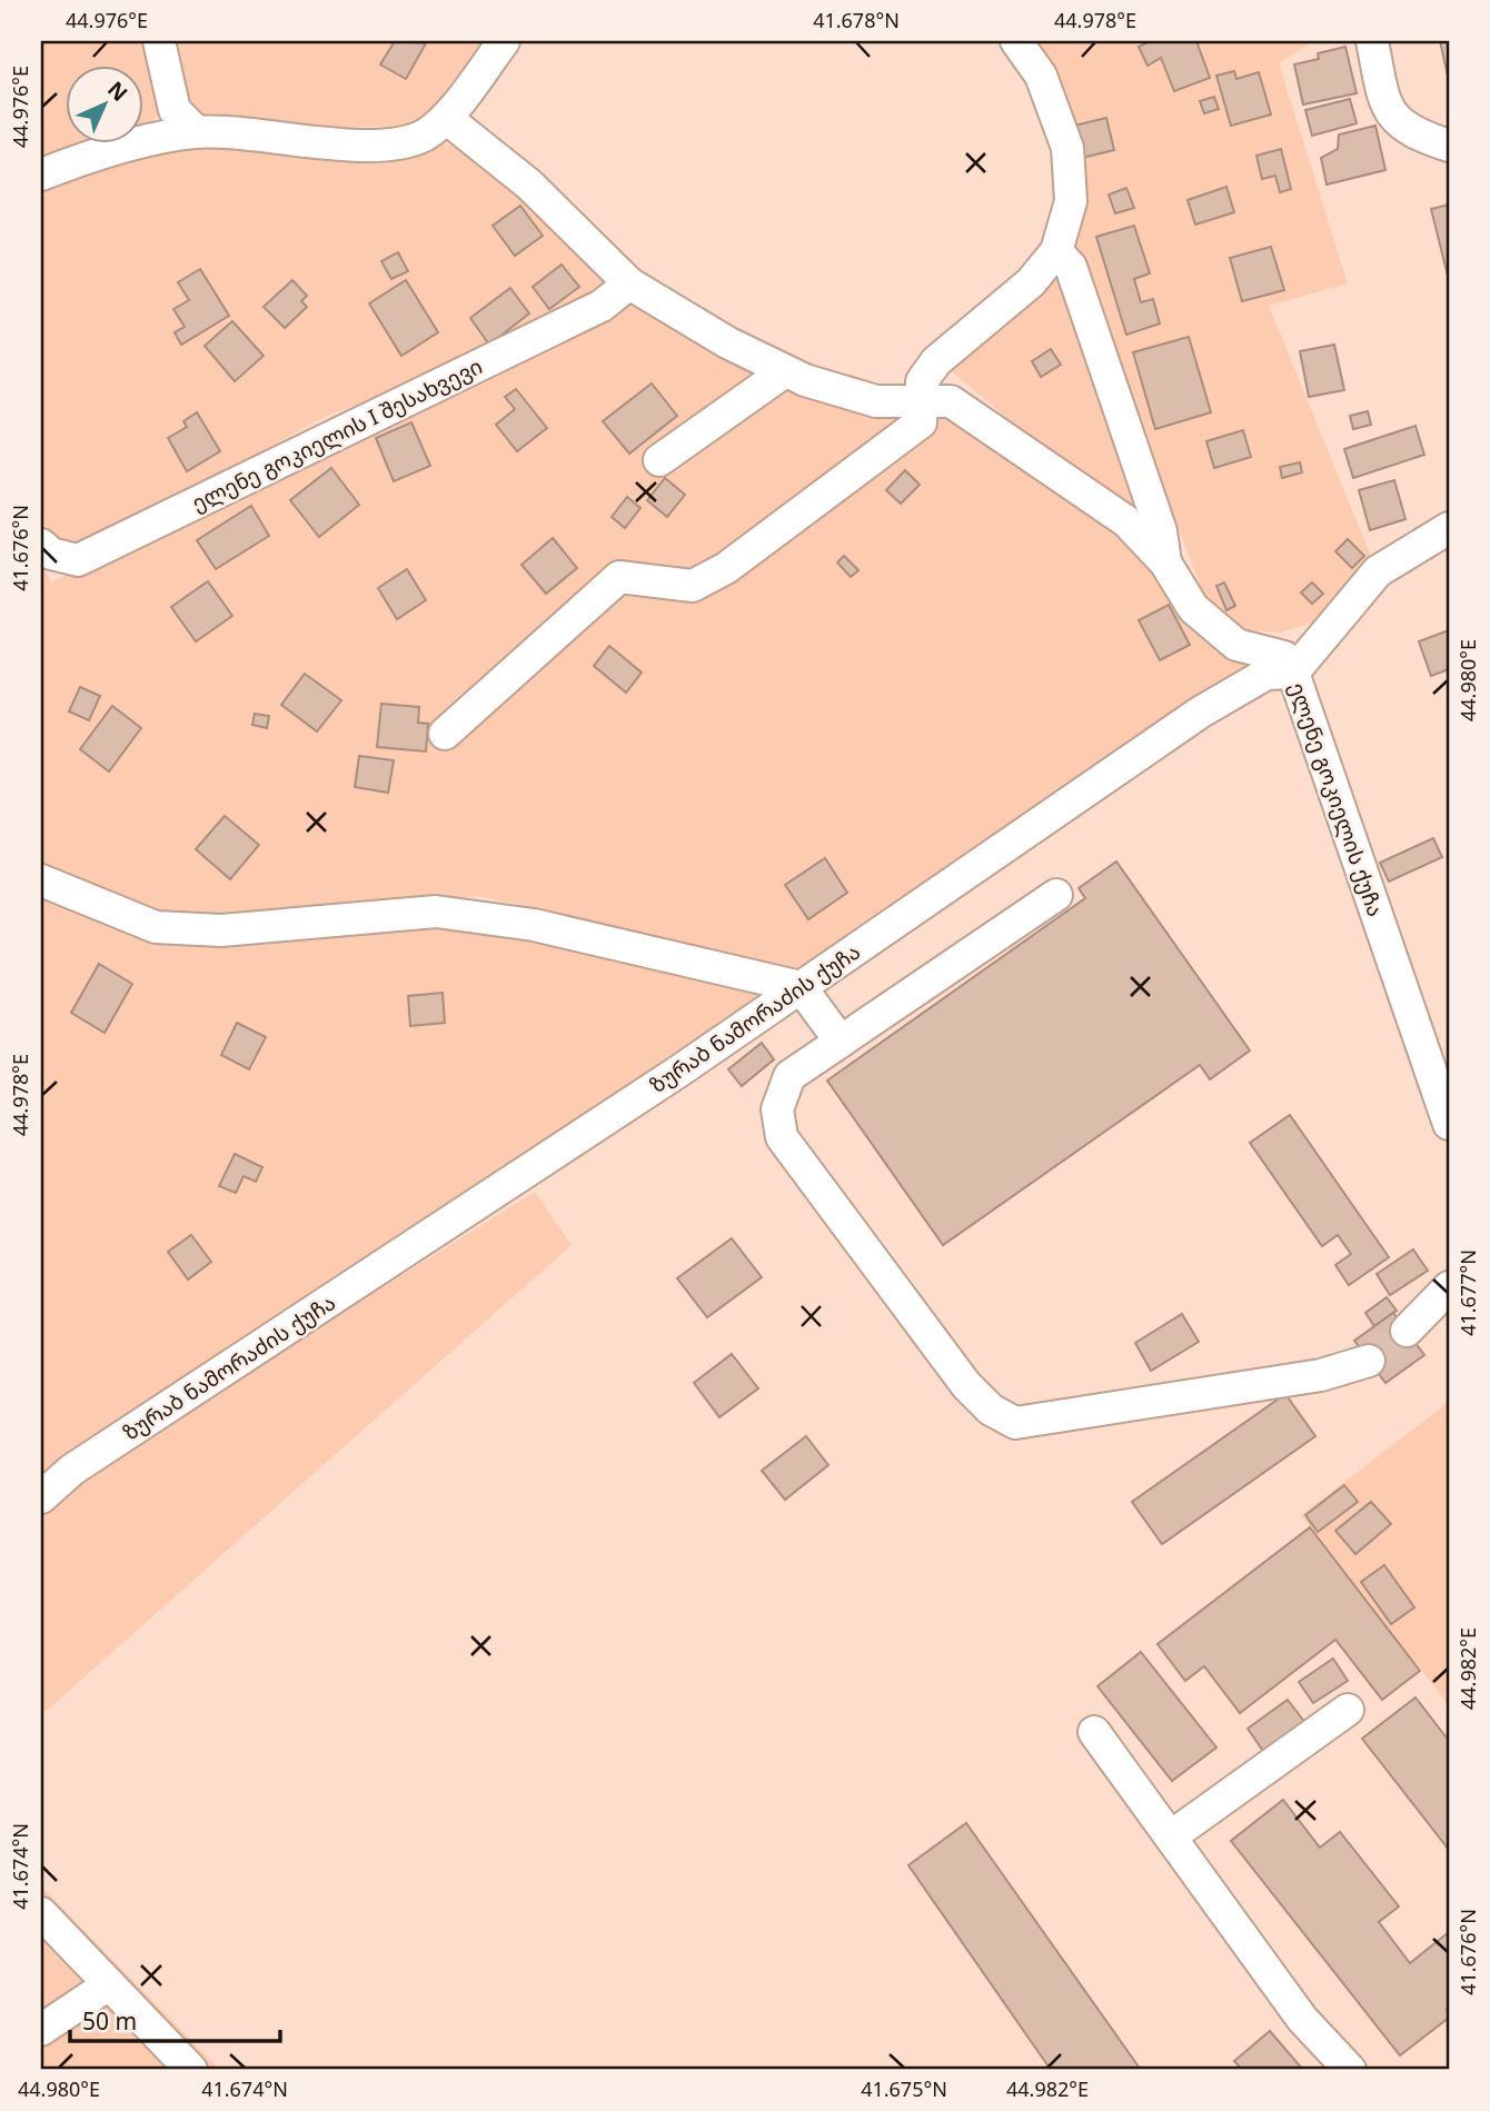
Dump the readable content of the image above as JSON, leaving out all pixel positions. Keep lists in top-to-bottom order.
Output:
{
  "streets": {
    "street": ["ელენე გოკიელის I შესახვევი", "ელენე გოკიელის ქუჩა", "ზურაბ ნამორაძის ქუჩა"]
  },
  "crossings": [
    ["ელენე გოკიელის ქუჩა", "ზურაბ ნამორაძის ქუჩა"]
  ],
  "scale_bar": "50 m",
  "north": "top right",
  "coordinates": [
    "44.976°E",
    "41.678°N",
    "44.978°E",
    "41.676°N",
    "44.980°E",
    "41.677°N",
    "44.982°E",
    "41.674°N",
    "41.675°N"
  ]
}
